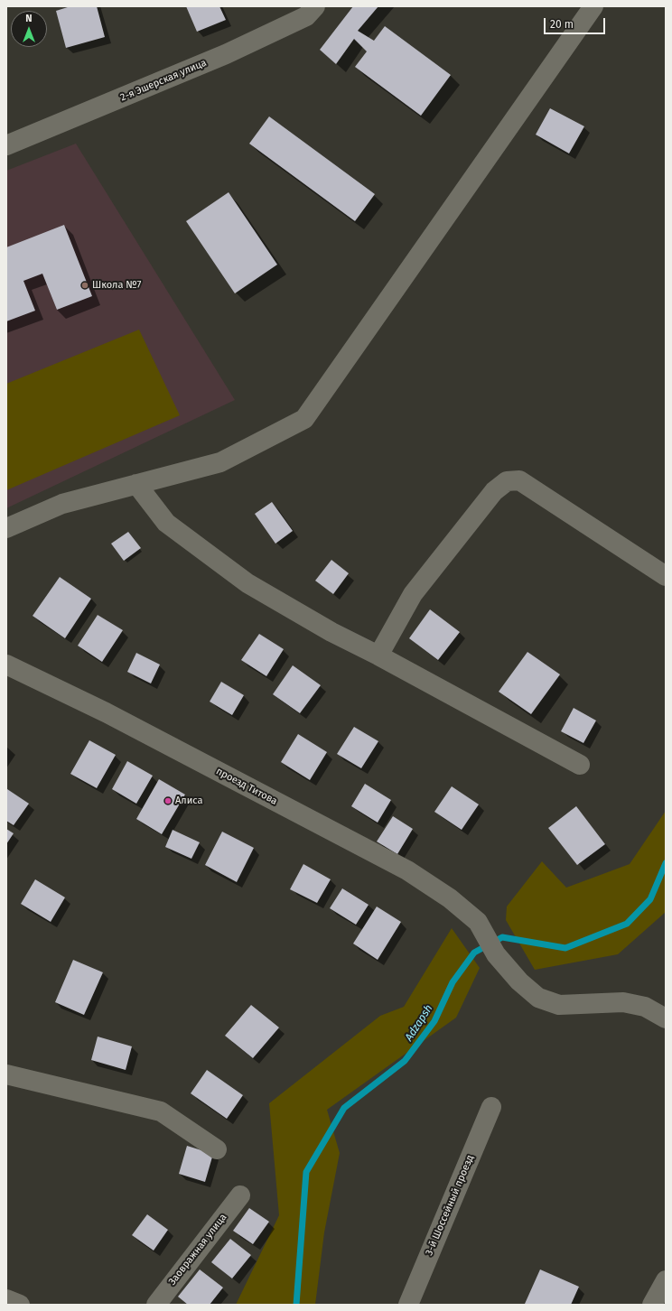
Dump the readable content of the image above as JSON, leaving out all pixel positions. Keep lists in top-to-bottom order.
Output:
{
  "streets": {
    "street": [
      "2-я Эшерская улица",
      "проезд Титова",
      "3-й Шоссейный проезд",
      "Заовражная улица"
    ]
  },
  "water": ["Adzapsh"],
  "places": ["Школа №7", "Алиса"],
  "scale_bar": "20 m",
  "north": "top"
}
